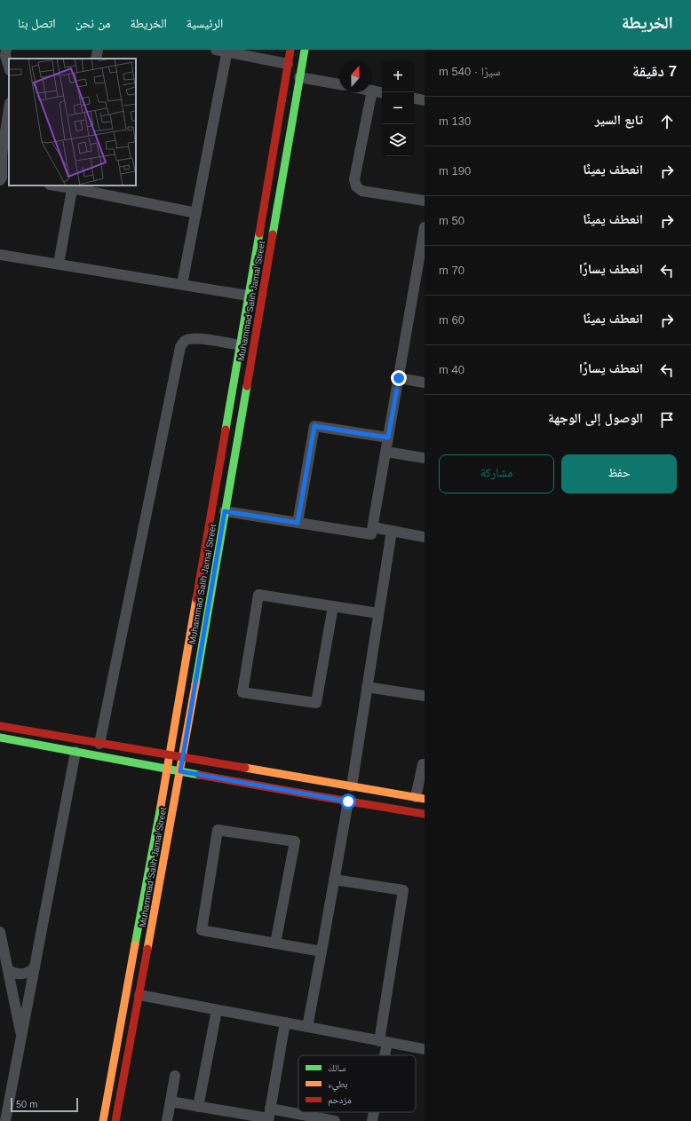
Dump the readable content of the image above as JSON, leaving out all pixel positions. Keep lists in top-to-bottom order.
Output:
{
  "streets": {
    "street": ["Muhammad Salih Jamal Street"]
  },
  "legend": ["سالك", "بطيء", "مزدحم"],
  "scale_bar": "50 m",
  "north": "top",
  "page": {
    "header": "الخريطة",
    "nav": [
      "الرئيسية",
      "الخريطة",
      "من نحن",
      "اتصل بنا"
    ],
    "heading": ["7 دقيقة", "سيرًا · 540 m"],
    "map_buttons": ["+", "−"],
    "list": [
      ["تابع السير", "130 m"],
      ["انعطف يمينًا", "190 m"],
      ["انعطف يمينًا", "50 m"],
      ["انعطف يسارًا", "70 m"],
      ["انعطف يمينًا", "60 m"],
      ["انعطف يسارًا", "40 m"],
      "الوصول إلى الوجهة"
    ],
    "buttons": ["حفظ", "مشاركة"],
    "scale": "50 m"
  }
}
